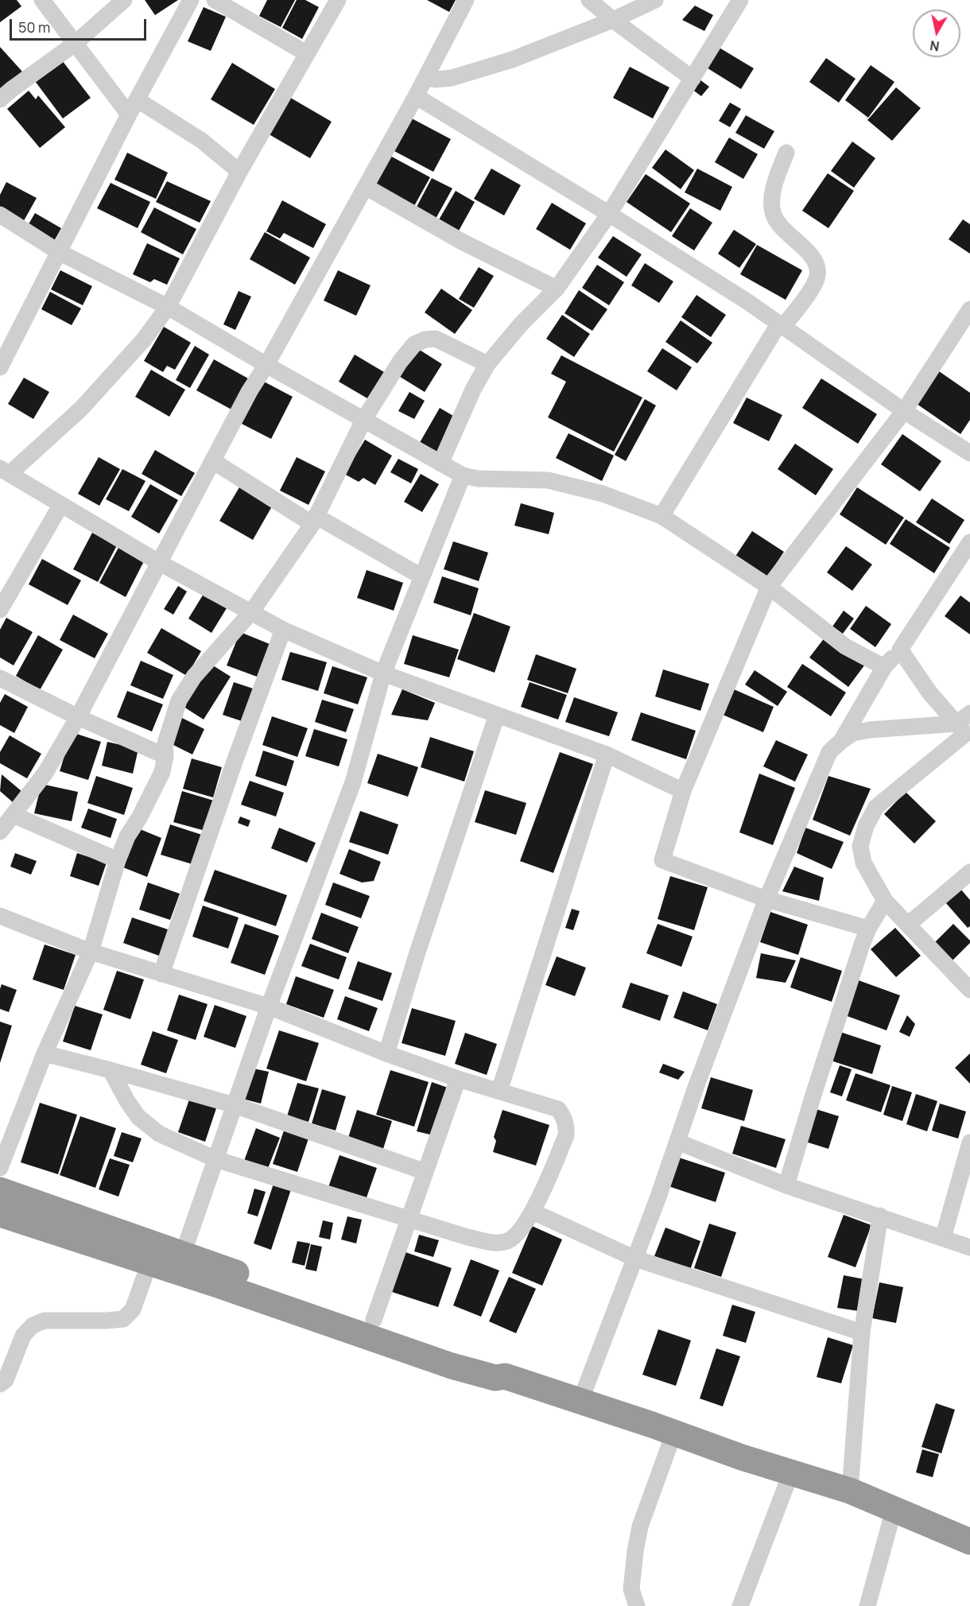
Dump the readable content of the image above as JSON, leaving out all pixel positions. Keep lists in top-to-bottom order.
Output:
{
  "scale_bar": "50 m",
  "north": "bottom"
}
